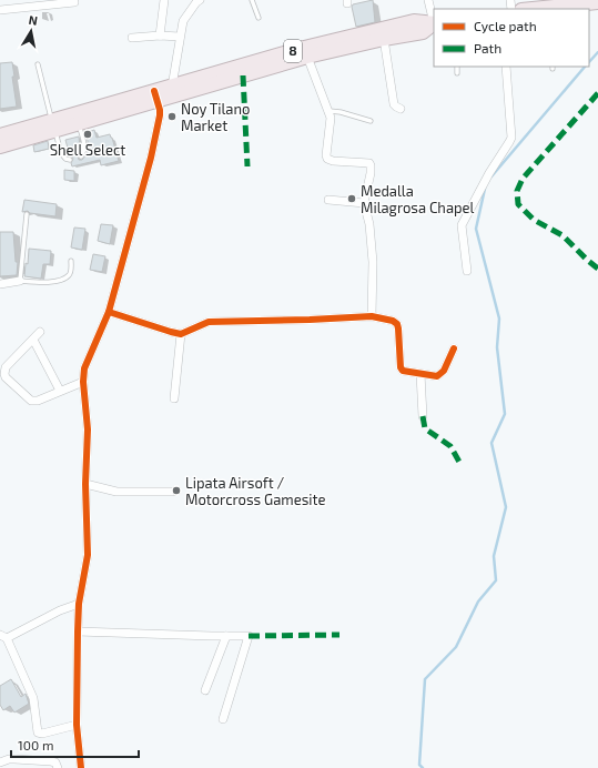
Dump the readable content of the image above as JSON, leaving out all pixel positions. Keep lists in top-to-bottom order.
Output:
{
  "streets": {
    "highway": ["8"]
  },
  "places": [
    "Noy Tilano Market",
    "Shell Select",
    "Medalla Milagrosa Chapel",
    "Lipata Airsoft / Motorcross Gamesite"
  ],
  "legend": ["Cycle path", "Path"],
  "scale_bar": "100 m",
  "north": "top"
}
